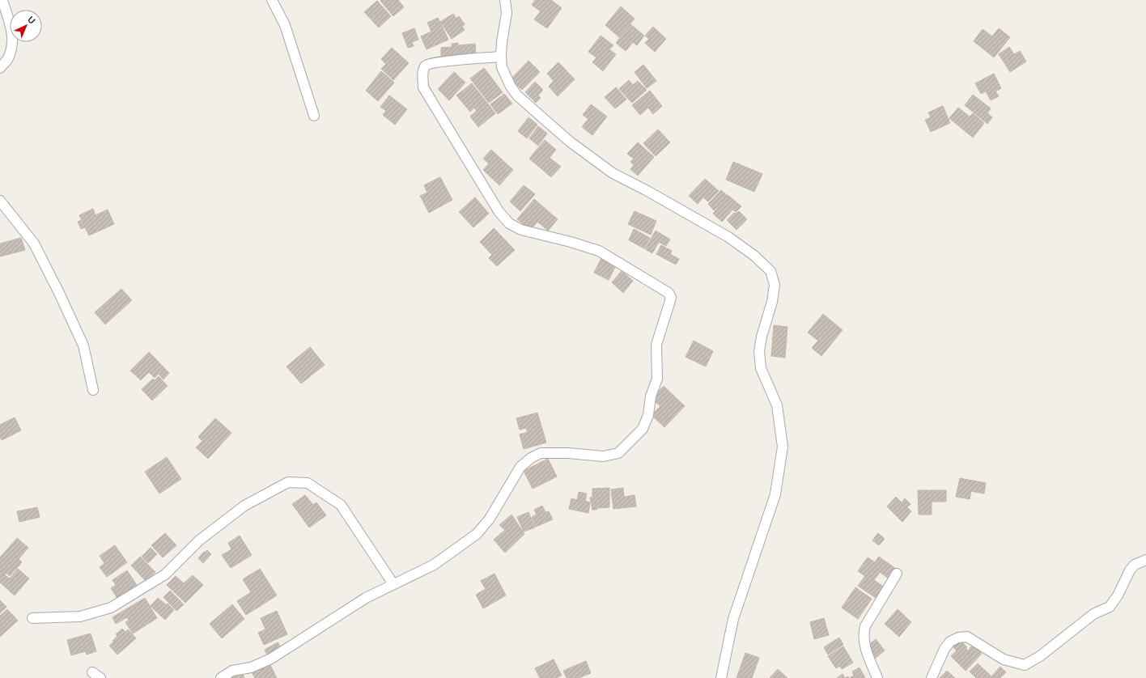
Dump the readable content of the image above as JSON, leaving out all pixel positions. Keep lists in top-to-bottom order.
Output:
{
  "north": "top right"
}
